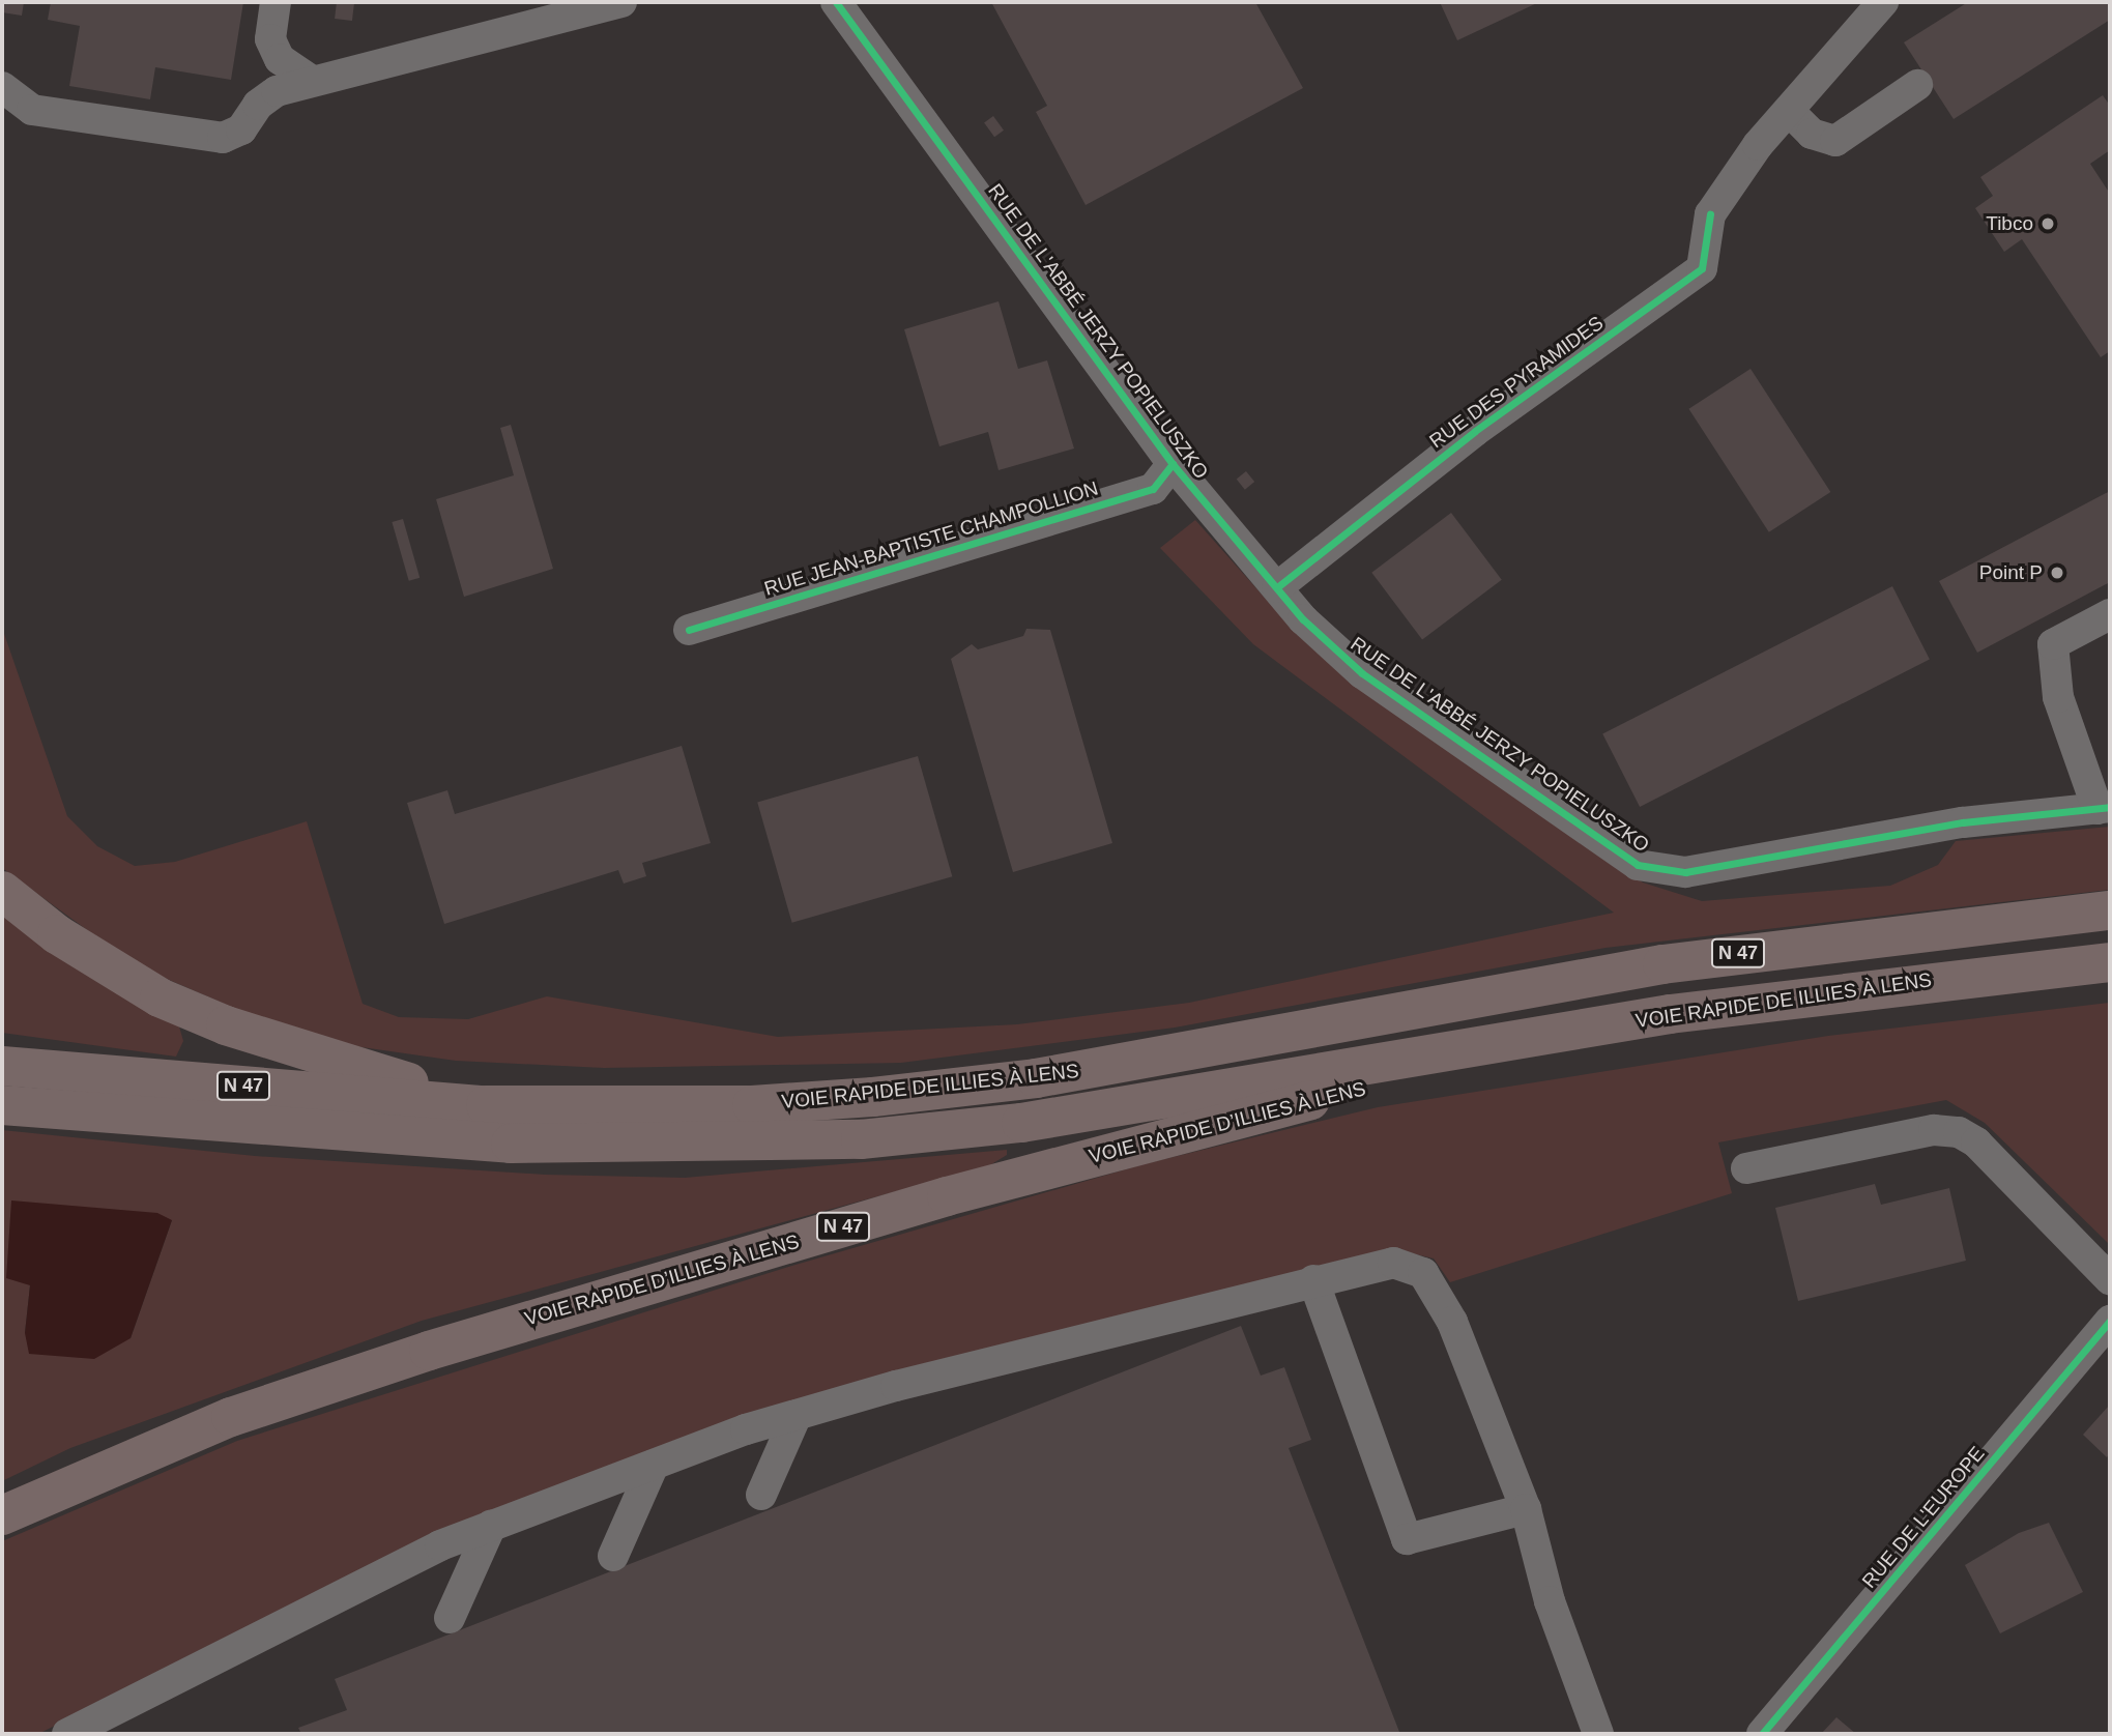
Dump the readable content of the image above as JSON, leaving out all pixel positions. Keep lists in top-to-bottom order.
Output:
{
  "streets": {
    "highway": ["N 47", "VOIE RAPIDE DE ILLIES À LENS", "VOIE RAPIDE D’ILLIES À LENS"],
    "street": [
      "RUE DE L'ABBÉ JERZY POPIELUSZKO",
      "RUE DES PYRAMIDES",
      "RUE JEAN-BAPTISTE CHAMPOLLION",
      "RUE DE L'EUROPE"
    ]
  },
  "crossings": [
    ["RUE DE L'ABBÉ JERZY POPIELUSZKO", "RUE DES PYRAMIDES"],
    ["RUE DE L'ABBÉ JERZY POPIELUSZKO", "RUE JEAN-BAPTISTE CHAMPOLLION"],
    ["N 47", "VOIE RAPIDE DE ILLIES À LENS"],
    ["VOIE RAPIDE DE ILLIES À LENS", "VOIE RAPIDE D’ILLIES À LENS"]
  ],
  "places": ["Tibco", "Point P"]
}
